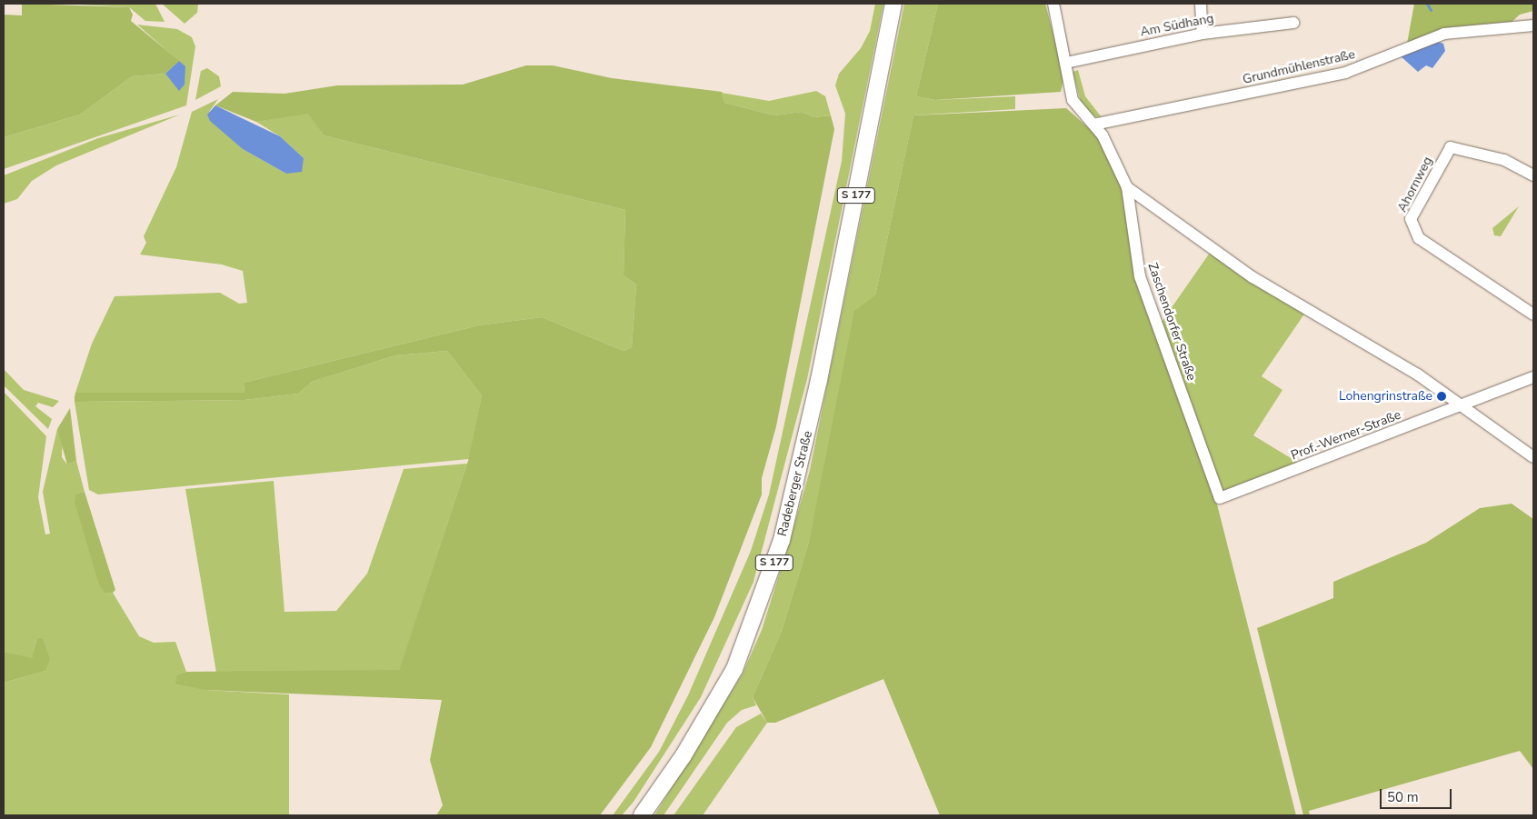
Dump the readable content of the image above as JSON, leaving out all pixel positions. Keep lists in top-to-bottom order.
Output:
{
  "streets": {
    "highway": ["S 177", "Radeberger Straße"],
    "street": [
      "Am Südhang",
      "Grundmühlenstraße",
      "Ahornweg",
      "Zaschendorfer Straße",
      "Prof.-Werner-Straße"
    ]
  },
  "crossings": [
    ["Am Südhang", "Zaschendorfer Straße"],
    ["Grundmühlenstraße", "Zaschendorfer Straße"],
    ["Zaschendorfer Straße", "Prof.-Werner-Straße"]
  ],
  "places": ["Lohengrinstraße"],
  "scale_bar": "50 m"
}
